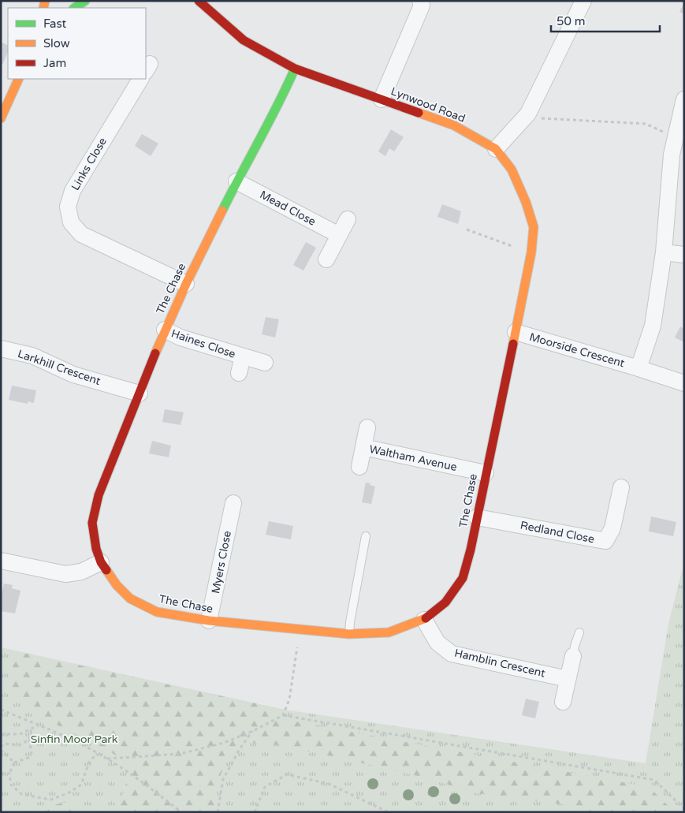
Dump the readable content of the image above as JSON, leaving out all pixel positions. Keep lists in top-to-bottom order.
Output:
{
  "streets": {
    "street": [
      "Lynwood Road",
      "Links Close",
      "Mead Close",
      "The Chase",
      "Haines Close",
      "Moorside Crescent",
      "Larkhill Crescent",
      "Waltham Avenue",
      "Redland Close",
      "Myers Close",
      "Hamblin Crescent"
    ]
  },
  "crossings": [
    ["Lynwood Road", "The Chase"],
    ["Links Close", "The Chase"],
    ["Mead Close", "The Chase"],
    ["The Chase", "Haines Close"],
    ["The Chase", "Moorside Crescent"],
    ["The Chase", "Larkhill Crescent"],
    ["The Chase", "Waltham Avenue"],
    ["The Chase", "Redland Close"],
    ["The Chase", "Myers Close"],
    ["The Chase", "Hamblin Crescent"]
  ],
  "parks": ["Sinfin Moor Park"],
  "legend": ["Fast", "Slow", "Jam"],
  "scale_bar": "50 m"
}
